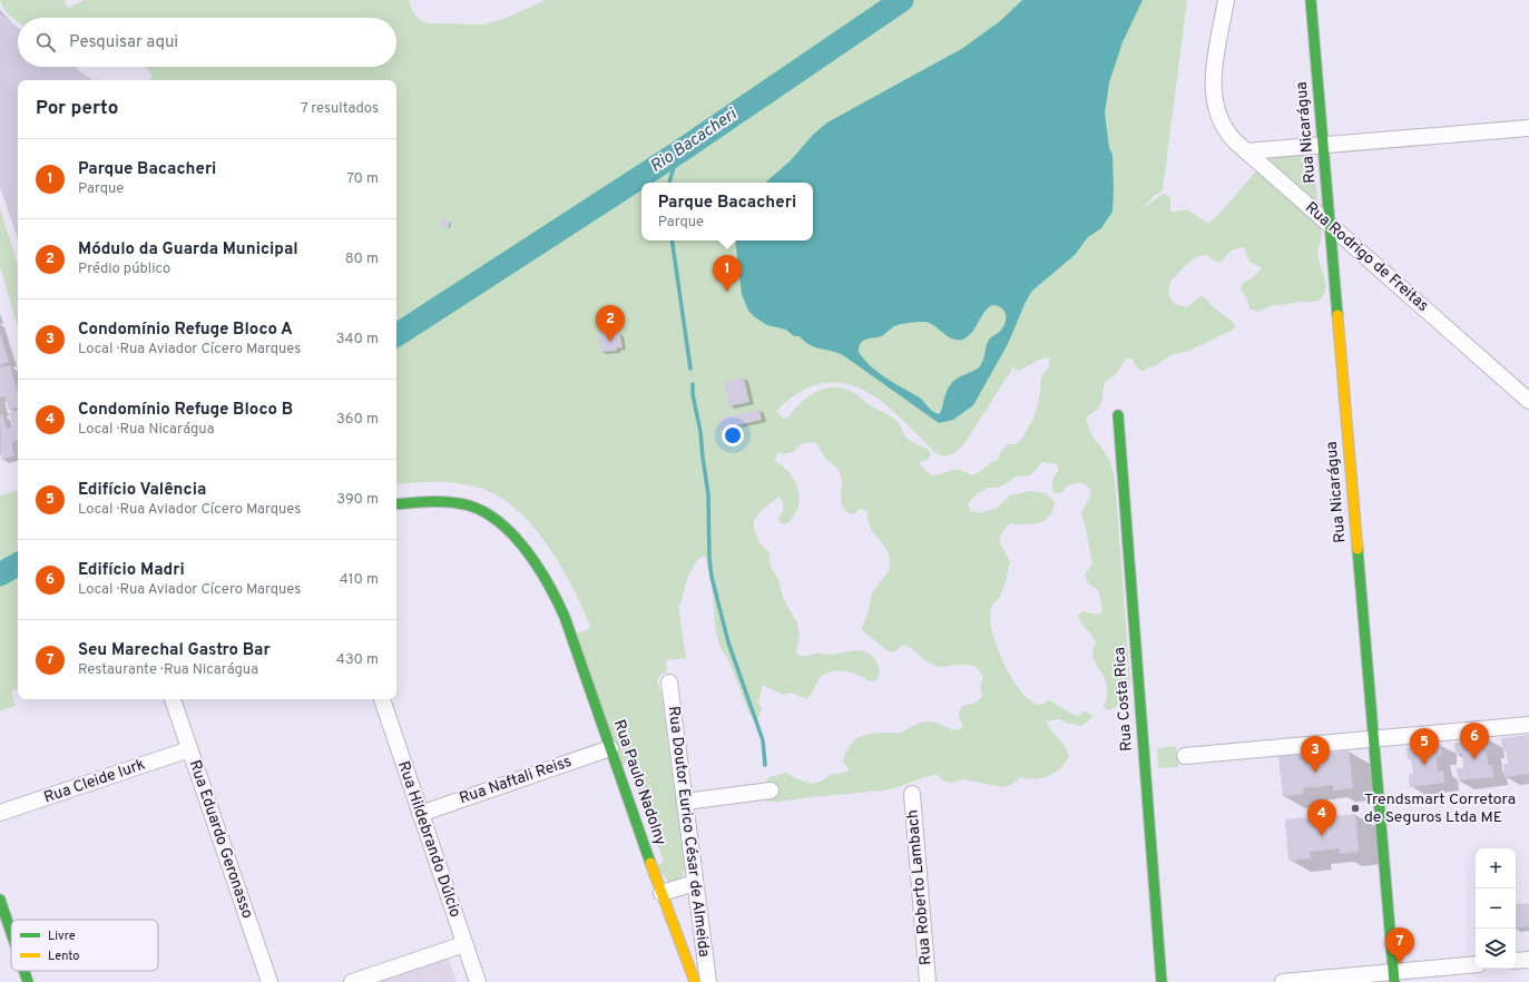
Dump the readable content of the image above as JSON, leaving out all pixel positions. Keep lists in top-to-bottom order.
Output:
{
  "streets": {
    "street": [
      "Rua Nicarágua",
      "Rua Rodrigo de Freitas",
      "Rua Costa Rica",
      "Rua Naftali Reiss",
      "Rua Cleide Iurk",
      "Rua Paulo Nadolny",
      "Rua Doutor Eurico César de Almeida",
      "Rua Eduardo Geronasso",
      "Rua Hildebrando Dúlcio",
      "Rua Roberto Lambach"
    ]
  },
  "crossings": [
    ["Rua Nicarágua", "Rua Rodrigo de Freitas"],
    ["Rua Naftali Reiss", "Rua Paulo Nadolny"],
    ["Rua Naftali Reiss", "Rua Hildebrando Dúlcio"],
    ["Rua Cleide Iurk", "Rua Eduardo Geronasso"]
  ],
  "water": ["Rio Bacacheri"],
  "places": ["Trendsmart Corretora de Seguros Ltda ME"],
  "legend": ["Livre", "Lento"],
  "page": {
    "search": "Pesquisar aqui",
    "heading": ["Por perto", "7 resultados"],
    "list": [
      {
        "mark": "1",
        "name": "Parque Bacacheri",
        "note": "Parque",
        "value": "70 m"
      },
      {
        "mark": "2",
        "name": "Módulo da Guarda Municipal",
        "note": "Prédio público",
        "value": "80 m"
      },
      {
        "mark": "3",
        "name": "Condomínio Refuge Bloco A",
        "note": "Local · Rua Aviador Cícero Marques",
        "value": "340 m"
      },
      {
        "mark": "4",
        "name": "Condomínio Refuge Bloco B",
        "note": "Local · Rua Nicarágua",
        "value": "360 m"
      },
      {
        "mark": "5",
        "name": "Edifício Valência",
        "note": "Local · Rua Aviador Cícero Marques",
        "value": "390 m"
      },
      {
        "mark": "6",
        "name": "Edifício Madri",
        "note": "Local · Rua Aviador Cícero Marques",
        "value": "410 m"
      },
      {
        "mark": "7",
        "name": "Seu Marechal Gastro Bar",
        "note": "Restaurante · Rua Nicarágua",
        "value": "430 m"
      }
    ],
    "popup": ["Parque Bacacheri", "Parque"],
    "pins": [
      "1",
      "2",
      "6",
      "5",
      "3",
      "4",
      "7"
    ],
    "map_buttons": ["+", "−"]
  }
}
